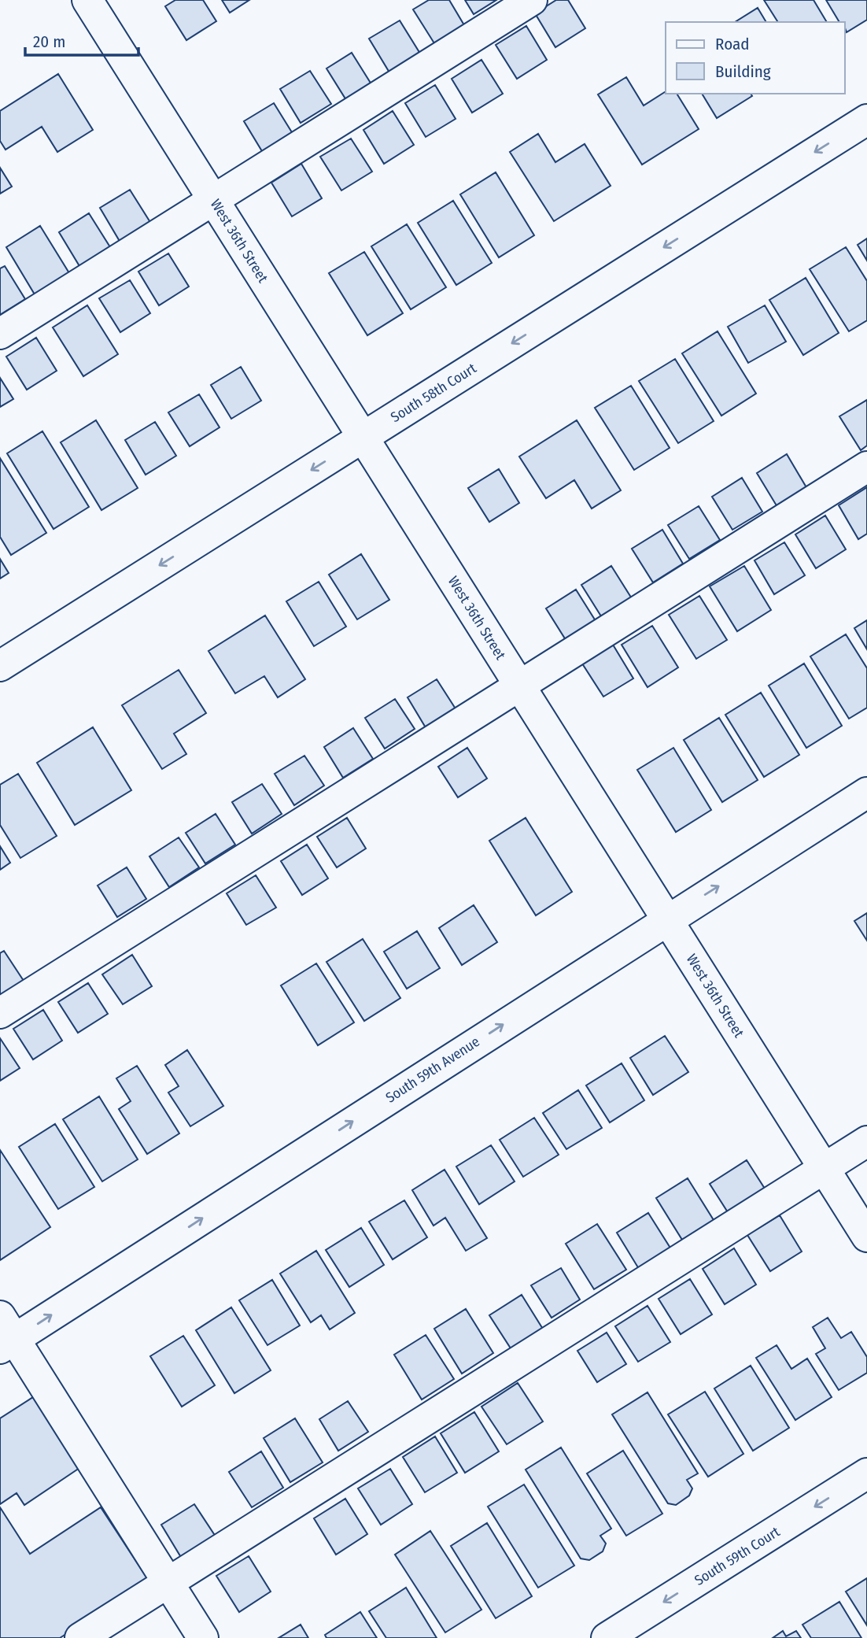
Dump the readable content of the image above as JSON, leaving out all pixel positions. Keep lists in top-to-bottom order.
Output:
{
  "streets": {
    "street": [
      "West 36th Street",
      "South 58th Court",
      "South 59th Avenue",
      "South 59th Court"
    ]
  },
  "crossings": [
    ["West 36th Street", "South 58th Court"],
    ["West 36th Street", "South 59th Avenue"]
  ],
  "one_way": ["South 58th Court", "South 59th Avenue", "South 59th Court"],
  "legend": ["Road", "Building"],
  "scale_bar": "20 m"
}
